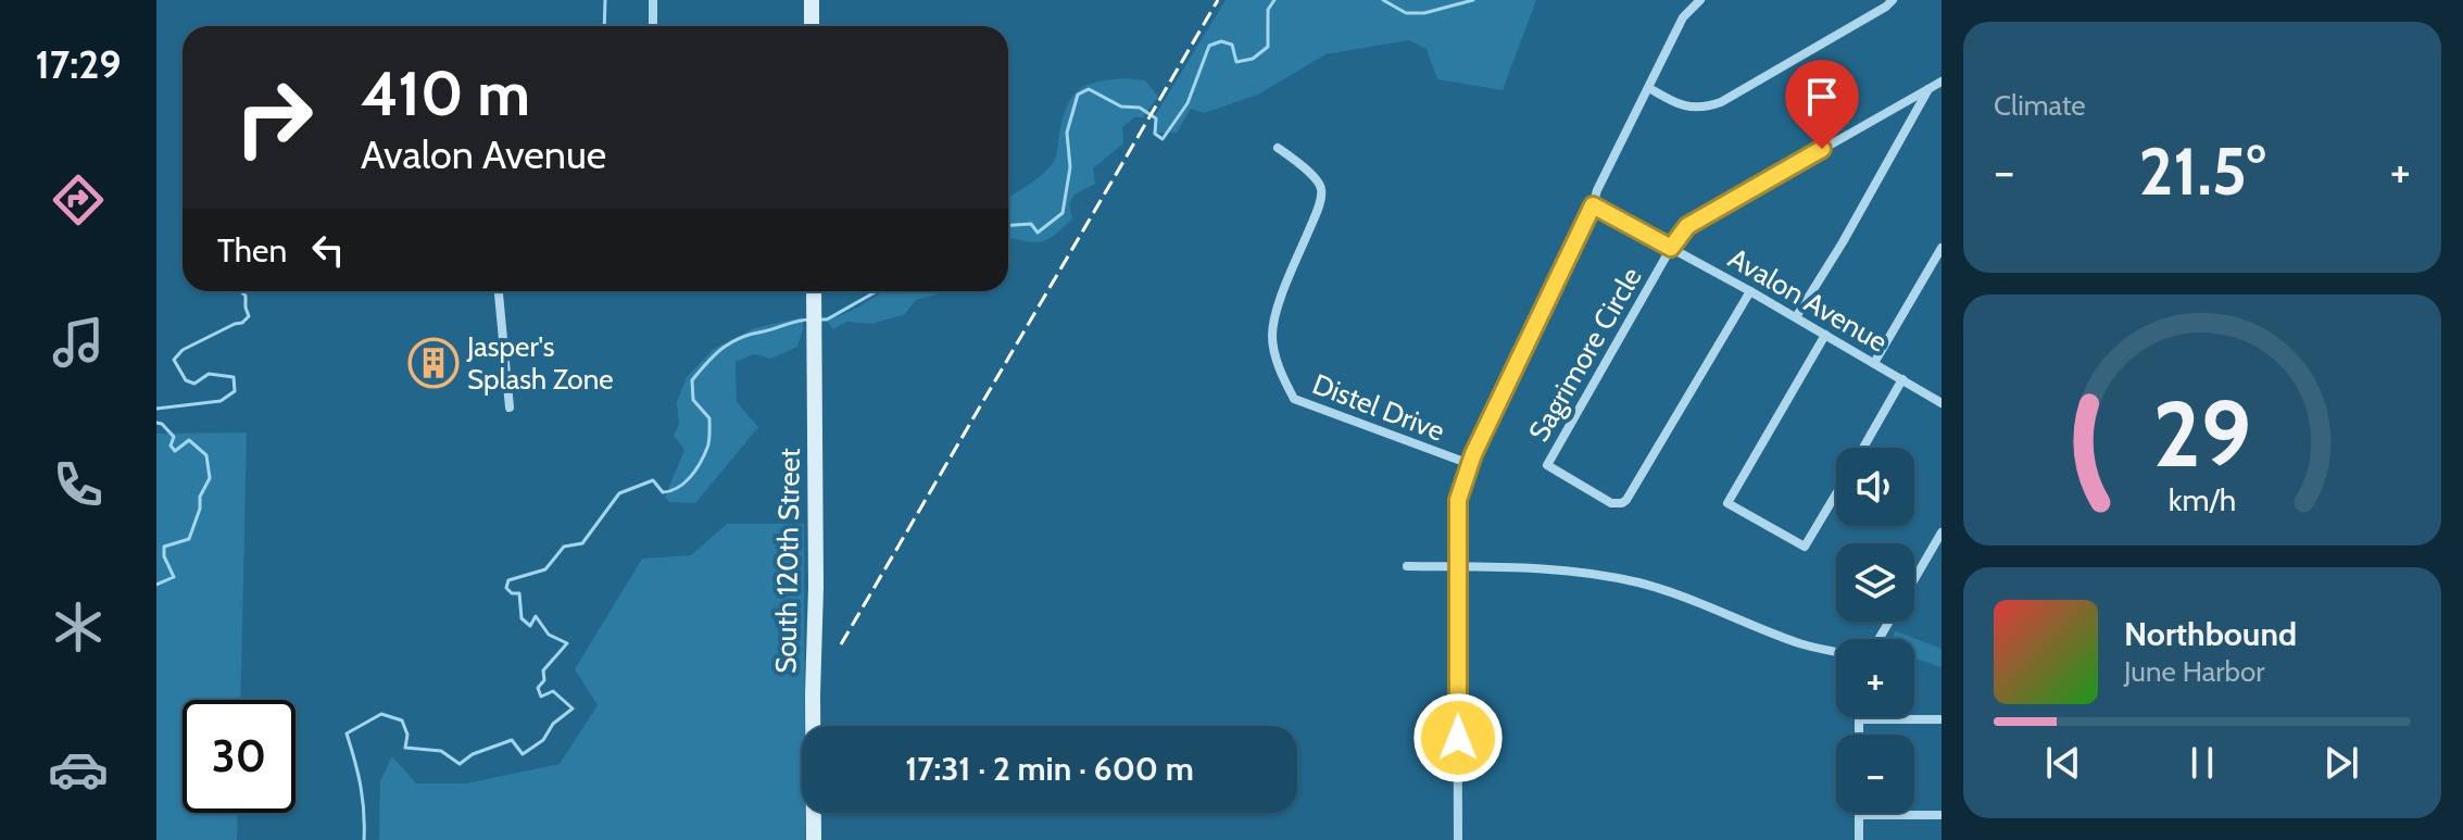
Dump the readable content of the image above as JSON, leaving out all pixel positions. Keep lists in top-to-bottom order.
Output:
{
  "streets": {
    "main road": ["South 120th Street"],
    "street": ["Avalon Avenue", "Sagrimore Circle", "Distel Drive"]
  },
  "crossings": [
    ["Avalon Avenue", "Sagrimore Circle"]
  ],
  "places": {
    "building": ["Jasper's Splash Zone"]
  },
  "page": {
    "tabs": "17:29",
    "tile": "Climate",
    "turn": ["410 m", "Avalon Avenue"],
    "heat": ["−", "21.5°", "+"],
    "then": "Then",
    "map_buttons": ["+", "−"],
    "song": ["Northbound", "June Harbor"],
    "limit": "30",
    "trip": "17:31 · 2 min · 600 m",
    "gauge": ["29", "km/h"]
  }
}
